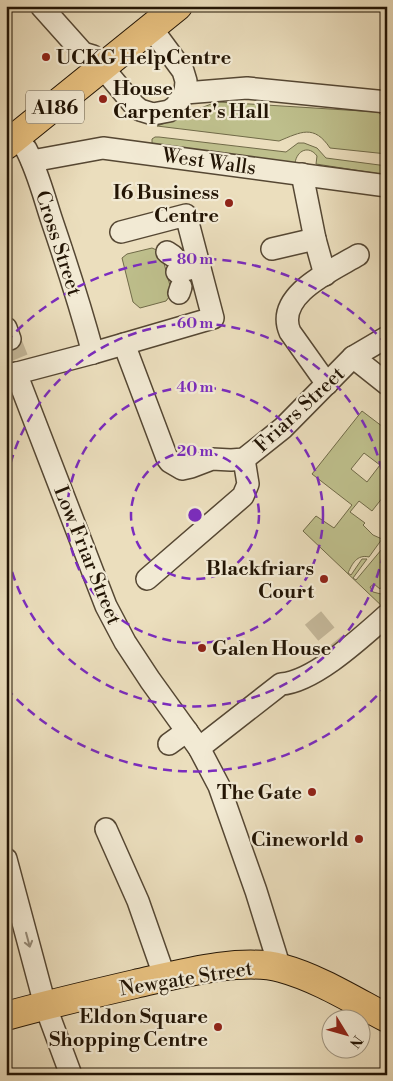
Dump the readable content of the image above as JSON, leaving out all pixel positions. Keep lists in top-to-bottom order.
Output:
{
  "streets": {
    "main road": ["A186", "Newgate Street"],
    "street": [
      "West Walls",
      "Cross Street",
      "Friars Street",
      "Low Friar Street"
    ]
  },
  "crossings": [
    ["A186", "Cross Street"],
    ["West Walls", "Cross Street"],
    ["Low Friar Street", "Newgate Street"]
  ],
  "places": [
    "UCKG HelpCentre",
    "House Carpenter's Hall",
    "I6 Business Centre",
    "Blackfriars Court",
    "Galen House",
    "The Gate",
    "Cineworld",
    "Eldon Square Shopping Centre"
  ],
  "north": "bottom right",
  "rings": [
    "80 m",
    "60 m",
    "40 m",
    "20 m"
  ]
}
